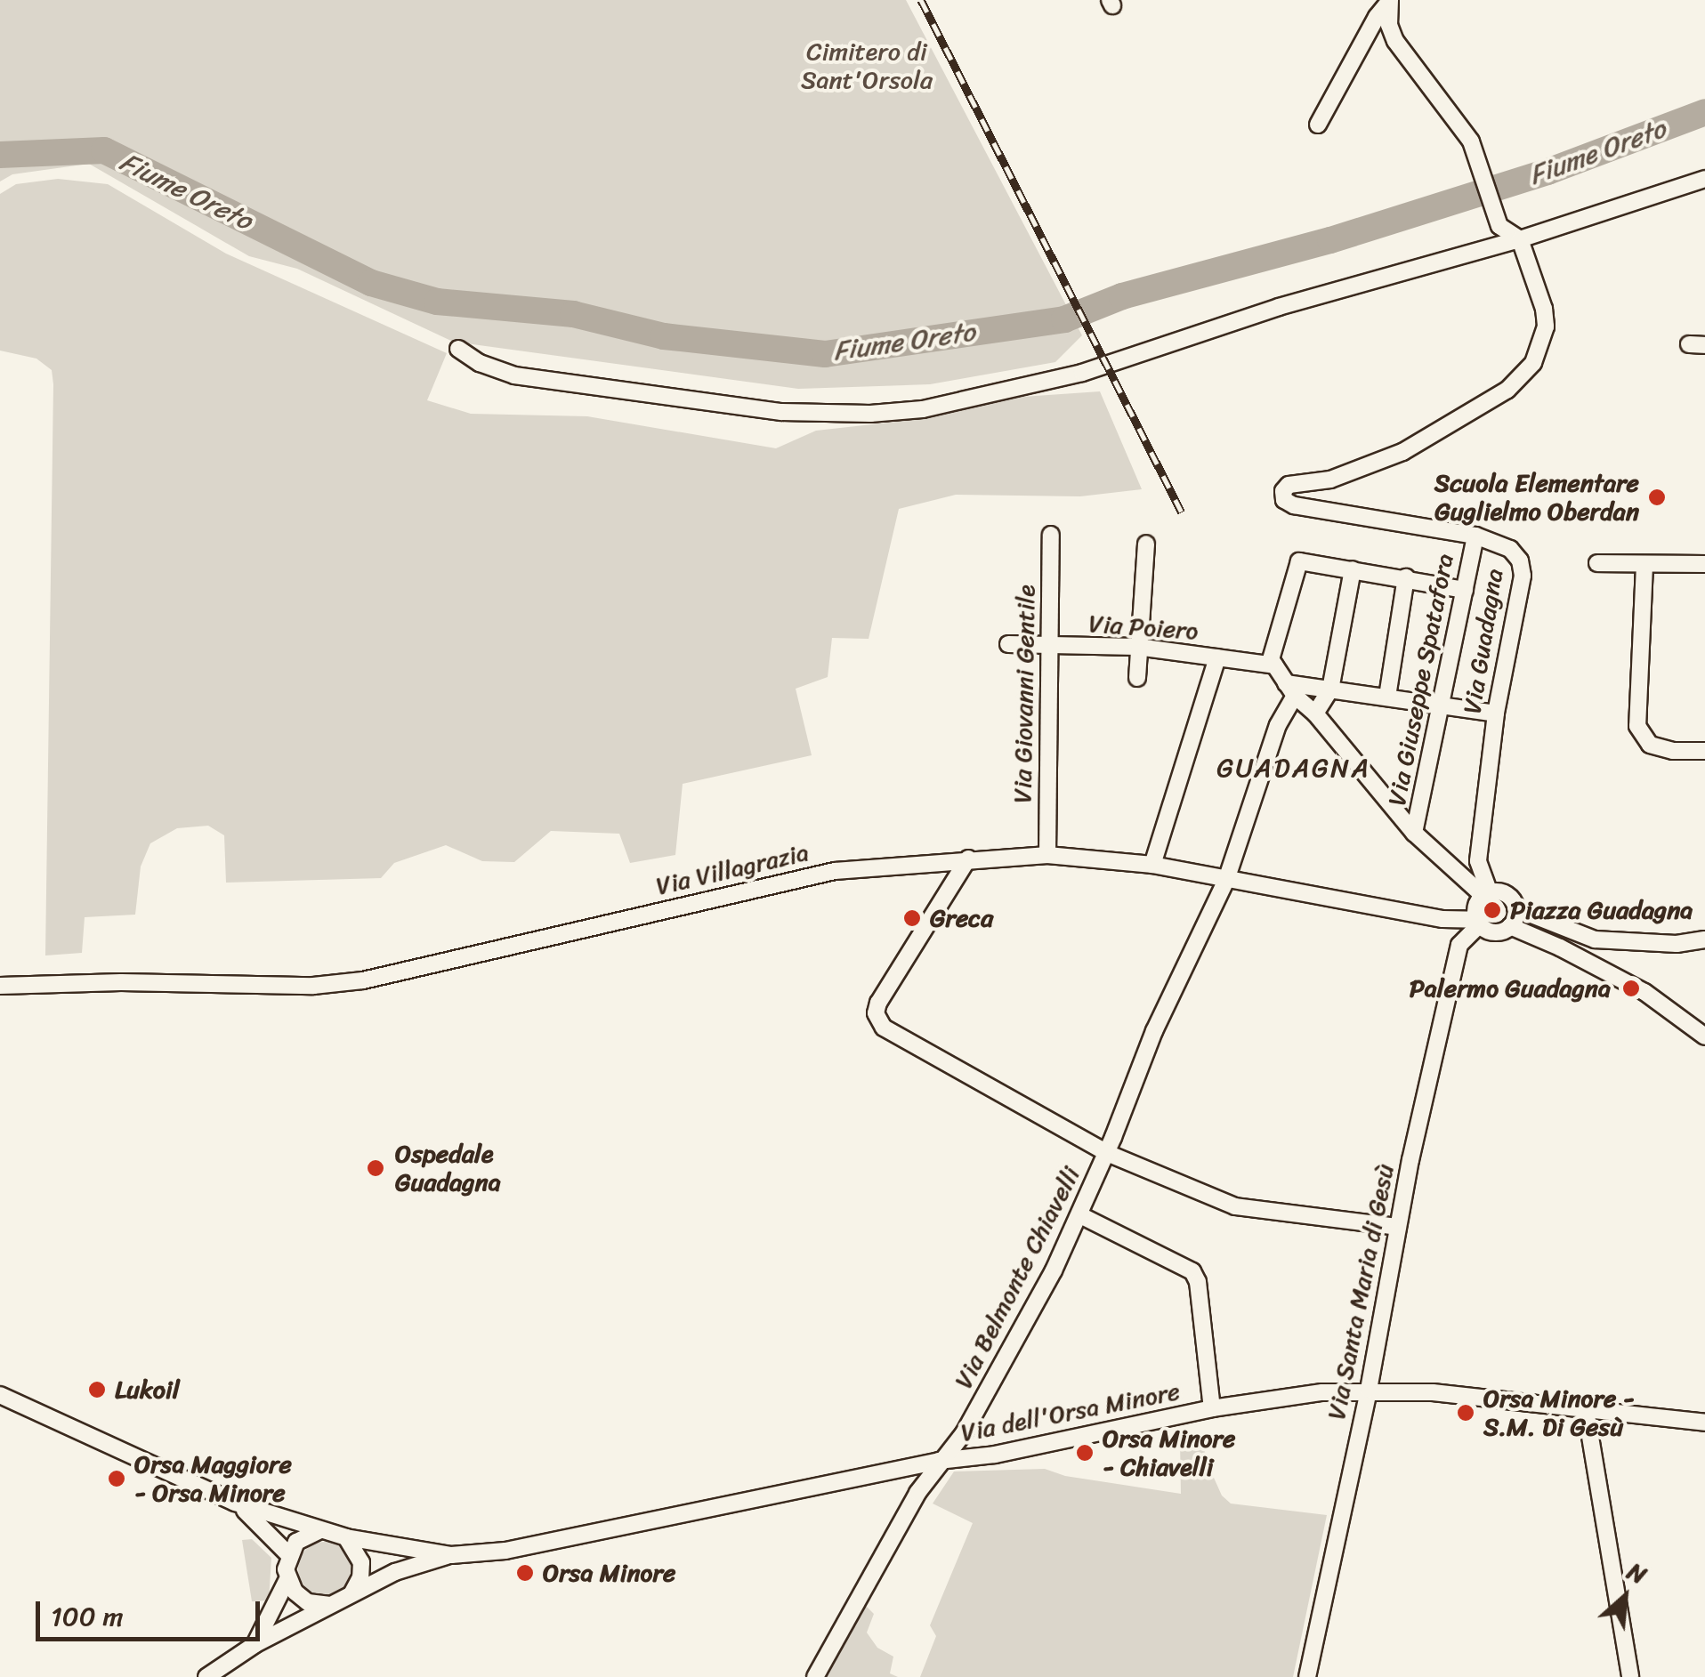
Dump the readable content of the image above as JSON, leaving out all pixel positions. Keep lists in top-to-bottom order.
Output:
{
  "streets": {
    "street": [
      "Via Poiero",
      "Via Guadagna",
      "Via Giuseppe Spatafora",
      "Via Giovanni Gentile",
      "Via Villagrazia",
      "Via Belmonte Chiavelli",
      "Via Santa Maria di Gesù",
      "Via dell'Orsa Minore"
    ]
  },
  "crossings": [
    ["Via Poiero", "Via Giovanni Gentile"],
    ["Via Guadagna", "Via Giuseppe Spatafora"],
    ["Via Guadagna", "Via Villagrazia"],
    ["Via Guadagna", "Via Santa Maria di Gesù"],
    ["Via Giovanni Gentile", "Via Villagrazia"],
    ["Via Villagrazia", "Via Belmonte Chiavelli"],
    ["Via Villagrazia", "Via Santa Maria di Gesù"],
    ["Via Belmonte Chiavelli", "Via dell'Orsa Minore"],
    ["Via Santa Maria di Gesù", "Via dell'Orsa Minore"]
  ],
  "districts": ["GUADAGNA"],
  "water": ["Fiume Oreto"],
  "parks": ["Cimitero di Sant'Orsola"],
  "places": [
    "Scuola Elementare Guglielmo Oberdan",
    "Piazza Guadagna",
    "Greca",
    "Palermo Guadagna",
    "Ospedale Guadagna",
    "Lukoil",
    "Orsa Minore - S.M. Di Gesù",
    "Orsa Minore - Chiavelli",
    "Orsa Maggiore - Orsa Minore",
    "Orsa Minore"
  ],
  "scale_bar": "100 m",
  "north": "top right"
}
